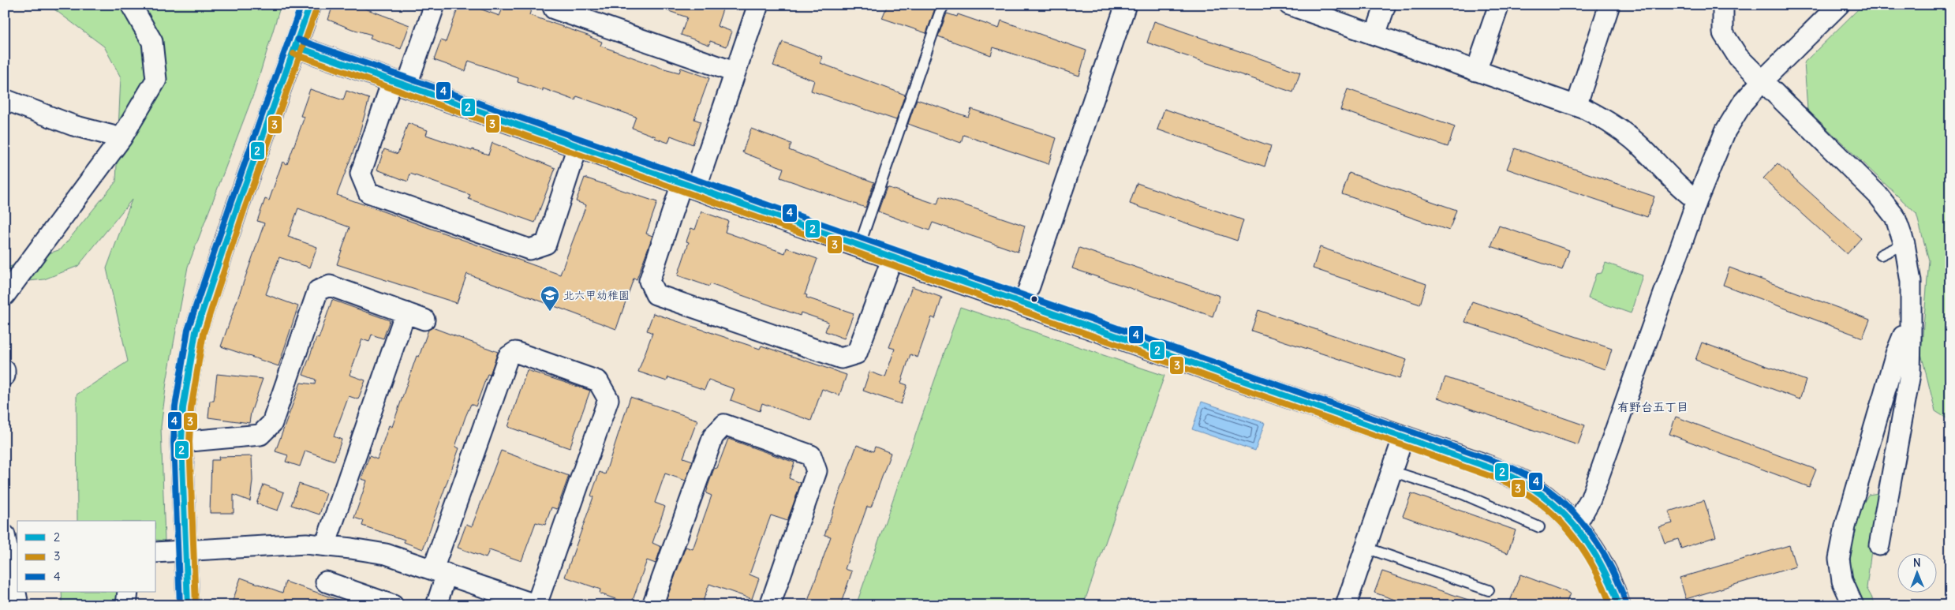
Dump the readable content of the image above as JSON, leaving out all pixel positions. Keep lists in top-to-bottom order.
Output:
{
  "districts": ["有野台五丁目"],
  "places": {
    "school or university": ["北六甲幼稚園"]
  },
  "lines": ["transit line 2", "transit line 4", "transit line 3"],
  "legend": ["2", "3", "4"],
  "north": "top"
}
